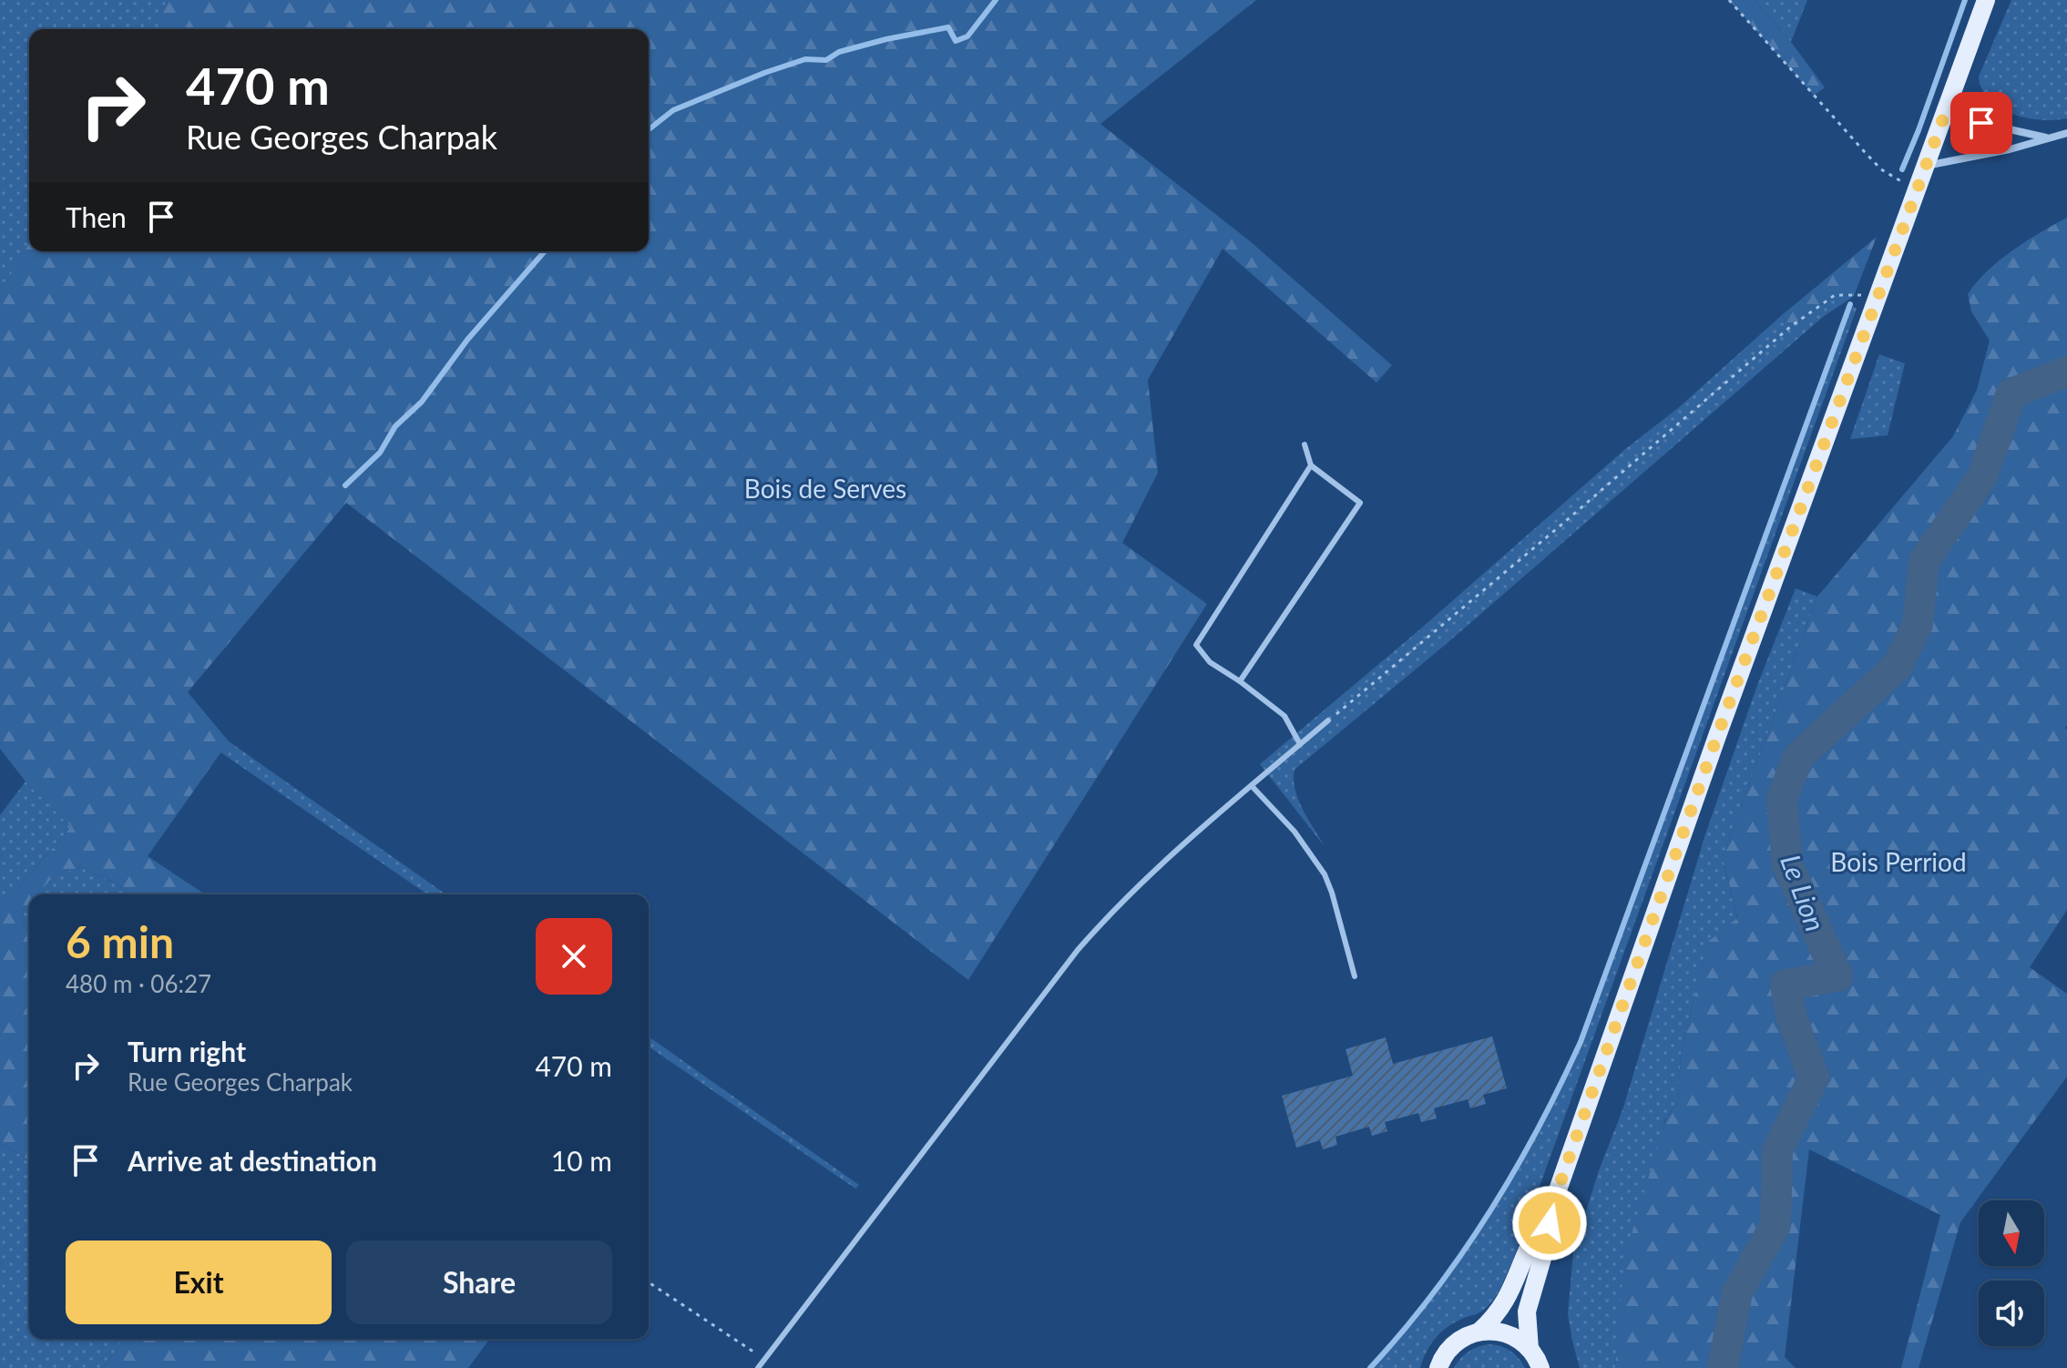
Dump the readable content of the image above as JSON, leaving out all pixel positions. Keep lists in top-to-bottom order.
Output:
{
  "water": ["Le Lion"],
  "parks": ["Bois de Serves", "Bois Perriod"],
  "north": "bottom",
  "page": {
    "turn": ["470 m", "Rue Georges Charpak"],
    "then": "Then",
    "heading": ["6 min", "480 m · 06:27"],
    "list": [
      {
        "name": "Turn right",
        "note": "Rue Georges Charpak",
        "value": "470 m"
      },
      {
        "name": "Arrive at destination",
        "value": "10 m"
      }
    ],
    "buttons": ["Exit", "Share"]
  }
}
